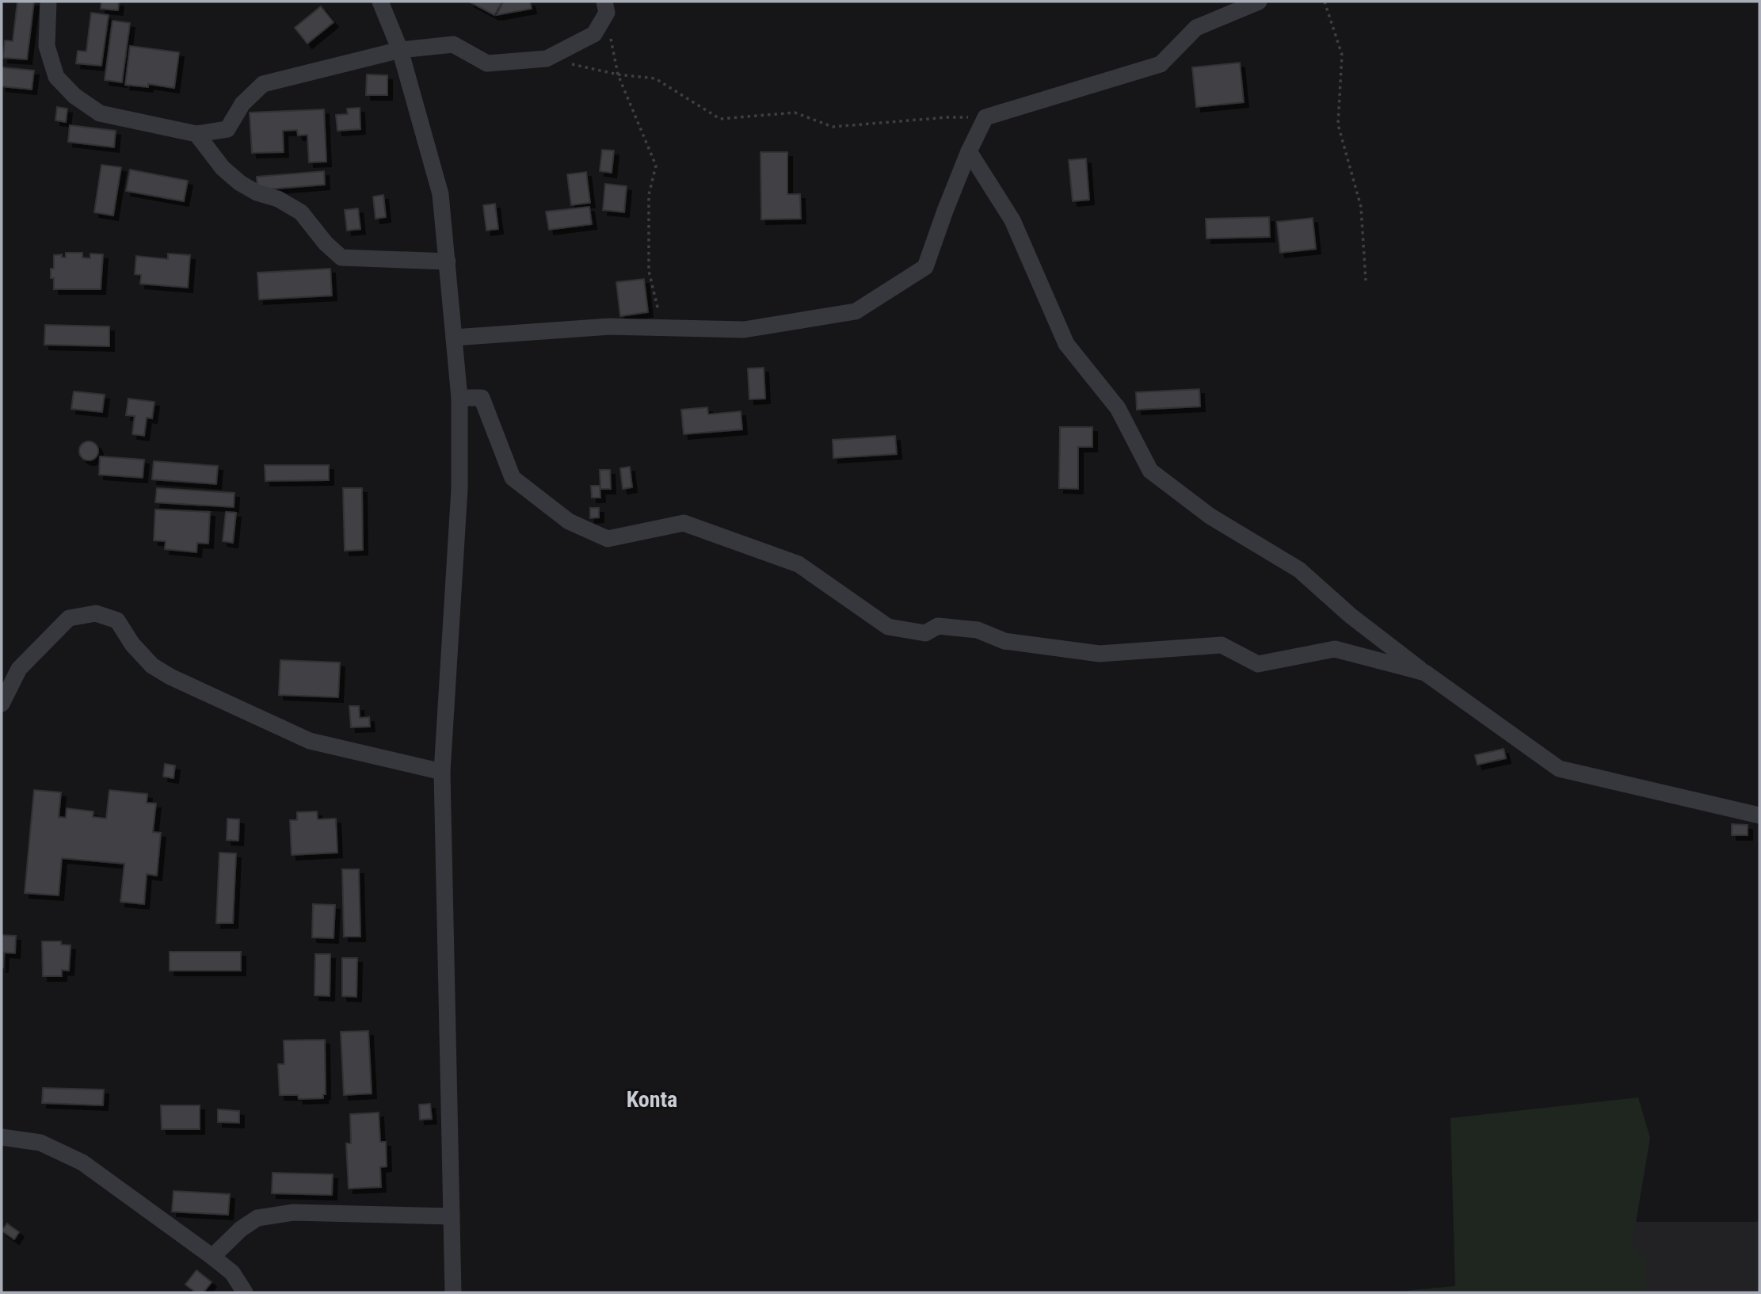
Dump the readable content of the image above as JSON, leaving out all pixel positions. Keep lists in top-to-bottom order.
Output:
{
  "districts": ["Konta"]
}
